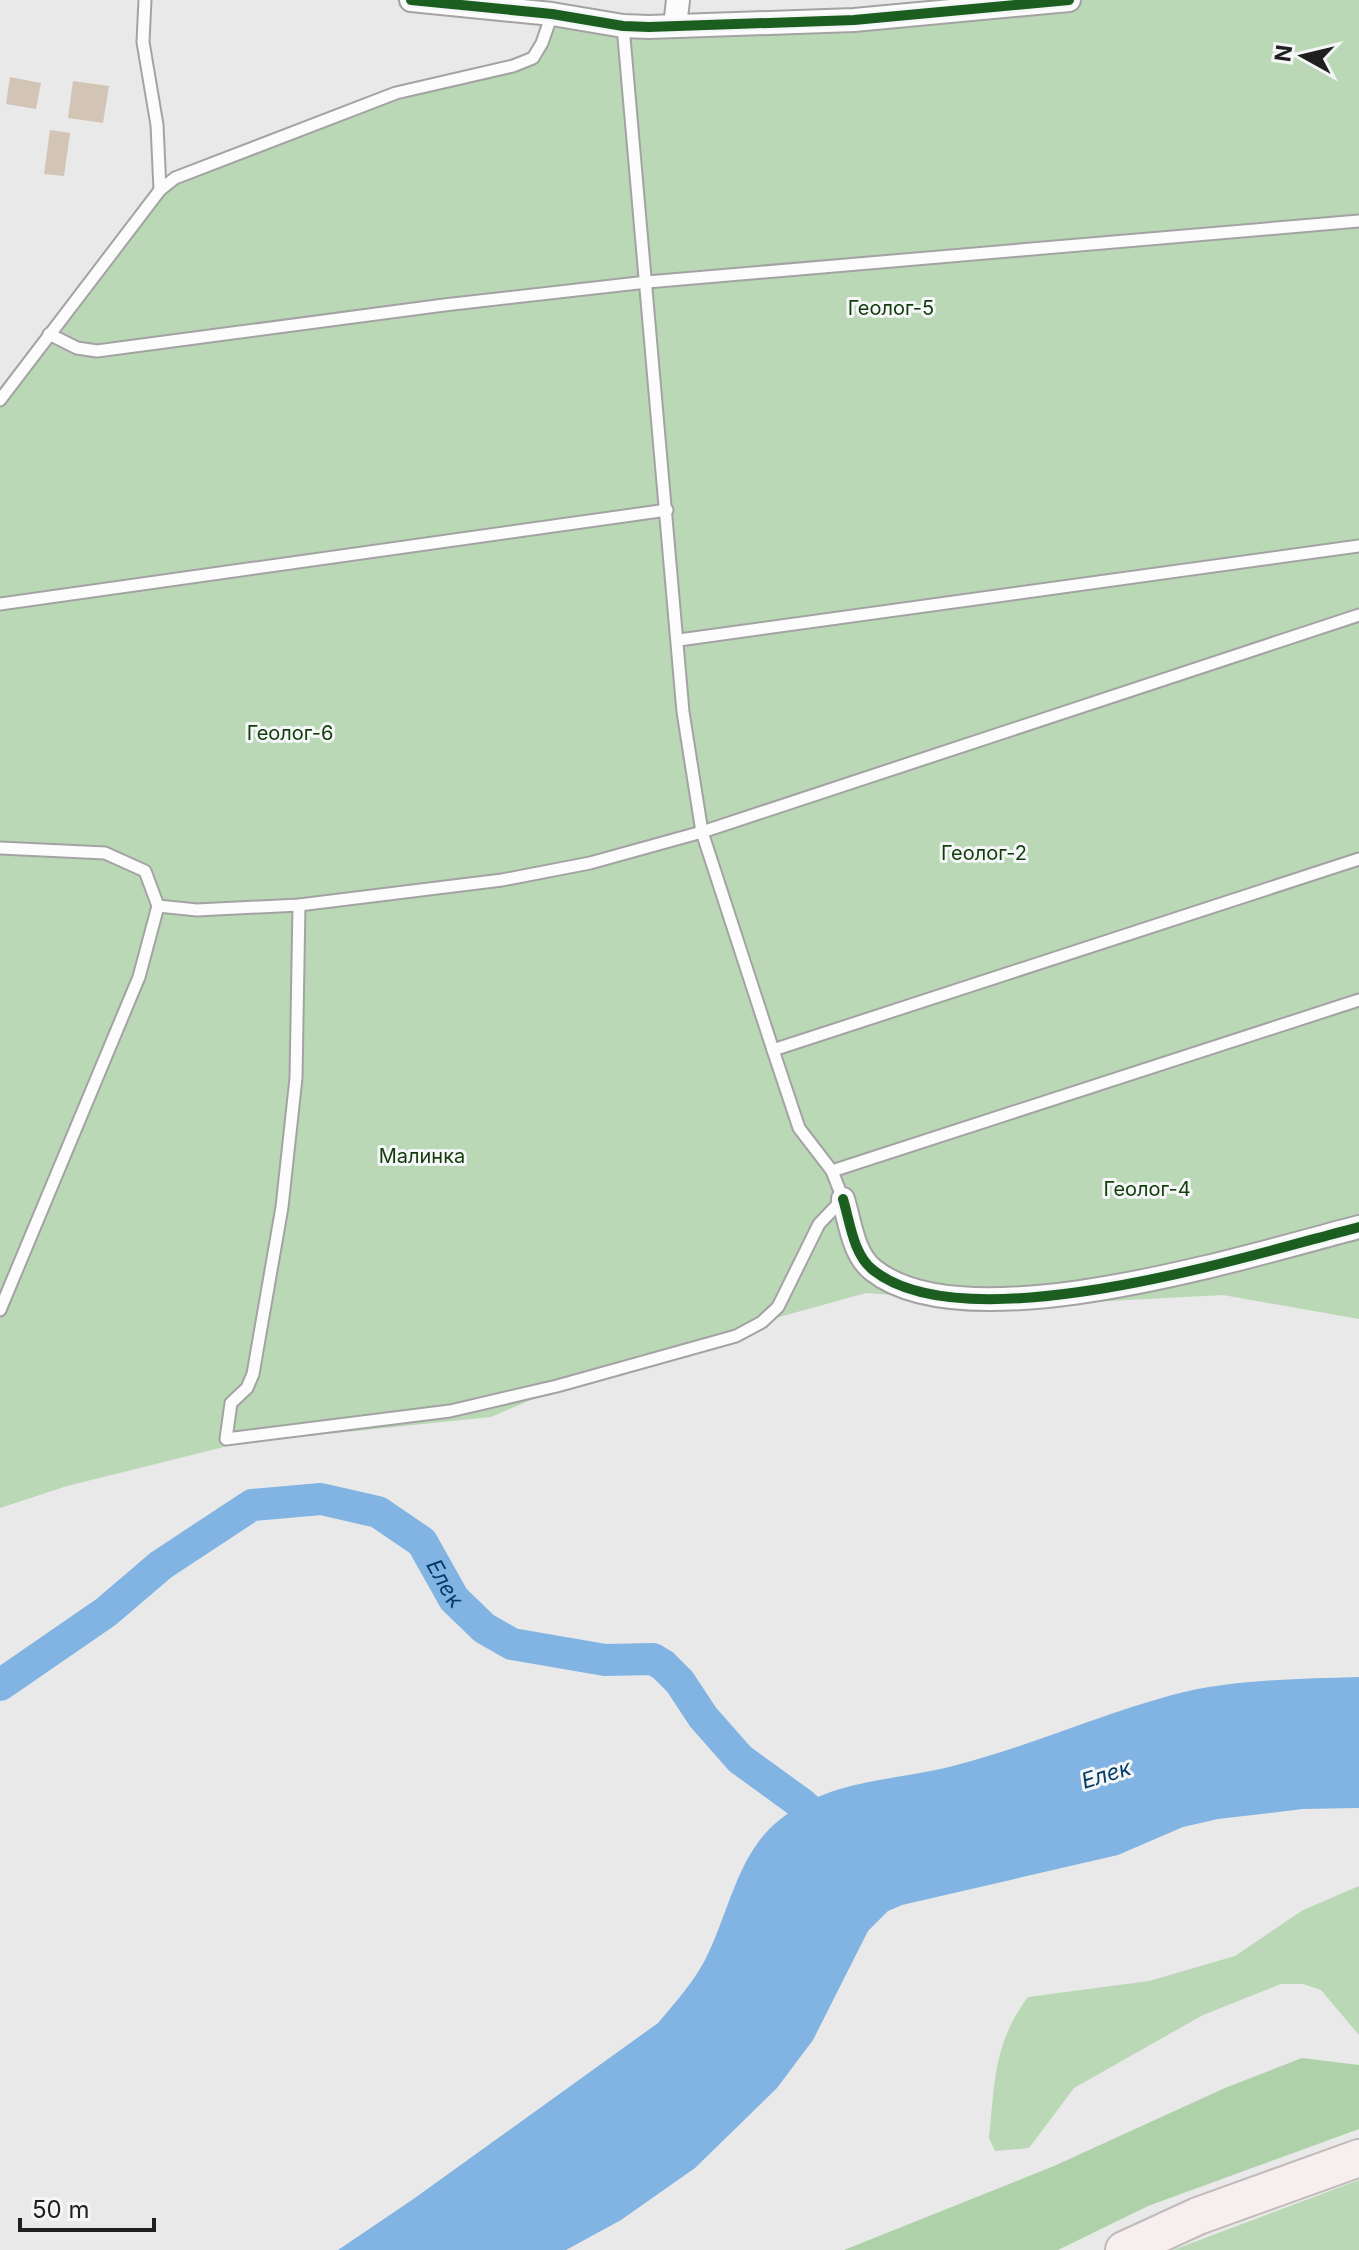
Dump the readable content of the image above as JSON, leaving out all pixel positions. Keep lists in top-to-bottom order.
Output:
{
  "water": ["Елек"],
  "parks": [
    "Геолог-5",
    "Геолог-6",
    "Геолог-2",
    "Малинка",
    "Геолог-4"
  ],
  "scale_bar": "50 m",
  "north": "left"
}
